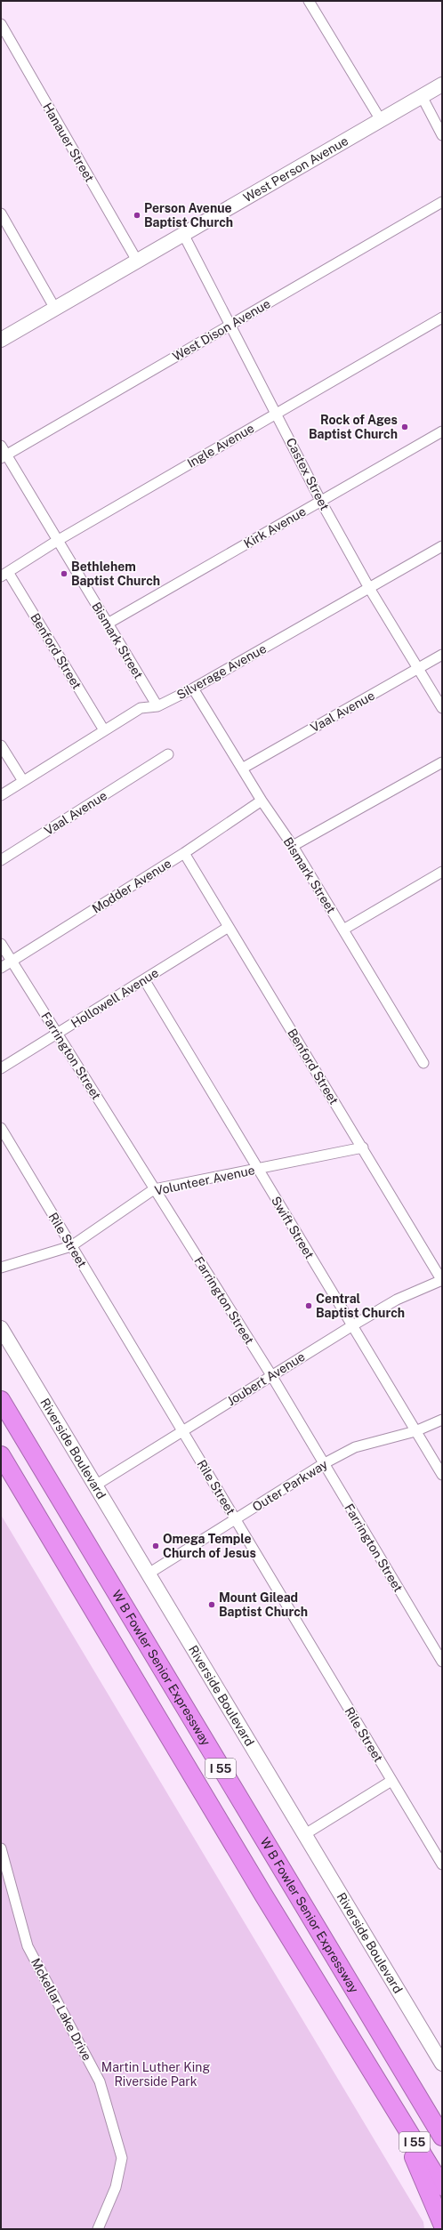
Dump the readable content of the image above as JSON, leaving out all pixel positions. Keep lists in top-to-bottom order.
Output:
{
  "streets": {
    "highway": ["W B Fowler Senior Expressway", "I 55"],
    "street": [
      "Hanauer Street",
      "West Person Avenue",
      "West Dison Avenue",
      "Ingle Avenue",
      "Castex Street",
      "Kirk Avenue",
      "Bismark Street",
      "Benford Street",
      "Silverage Avenue",
      "Vaal Avenue",
      "Modder Avenue",
      "Hollowell Avenue",
      "Farrington Street",
      "Volunteer Avenue",
      "Swift Street",
      "Rile Street",
      "Joubert Avenue",
      "Riverside Boulevard",
      "Outer Parkway",
      "Mckellar Lake Drive"
    ]
  },
  "crossings": [
    ["Hanauer Street", "West Person Avenue"],
    ["West Person Avenue", "Castex Street"],
    ["West Dison Avenue", "Castex Street"],
    ["West Dison Avenue", "Bismark Street"],
    ["Ingle Avenue", "Castex Street"],
    ["Ingle Avenue", "Bismark Street"],
    ["Ingle Avenue", "Benford Street"],
    ["Castex Street", "Kirk Avenue"],
    ["Castex Street", "Silverage Avenue"],
    ["Castex Street", "Vaal Avenue"],
    ["Kirk Avenue", "Bismark Street"],
    ["Bismark Street", "Silverage Avenue"],
    ["Bismark Street", "Vaal Avenue"],
    ["Bismark Street", "Modder Avenue"],
    ["Benford Street", "Silverage Avenue"],
    ["Benford Street", "Modder Avenue"],
    ["Benford Street", "Hollowell Avenue"],
    ["Benford Street", "Volunteer Avenue"],
    ["Benford Street", "Joubert Avenue"],
    ["Modder Avenue", "Farrington Street"],
    ["Hollowell Avenue", "Farrington Street"],
    ["Hollowell Avenue", "Swift Street"],
    ["Farrington Street", "Volunteer Avenue"],
    ["Farrington Street", "Joubert Avenue"],
    ["Farrington Street", "Outer Parkway"],
    ["Volunteer Avenue", "Swift Street"],
    ["Volunteer Avenue", "Rile Street"],
    ["Swift Street", "Joubert Avenue"],
    ["Swift Street", "Outer Parkway"],
    ["Rile Street", "Joubert Avenue"],
    ["Rile Street", "Outer Parkway"],
    ["Joubert Avenue", "Riverside Boulevard"],
    ["Riverside Boulevard", "Outer Parkway"]
  ],
  "parks": ["Martin Luther King Riverside Park"],
  "places": [
    "Person Avenue Baptist Church",
    "Rock of Ages Baptist Church",
    "Bethlehem Baptist Church",
    "Central Baptist Church",
    "Omega Temple Church of Jesus",
    "Mount Gilead Baptist Church"
  ]
}
